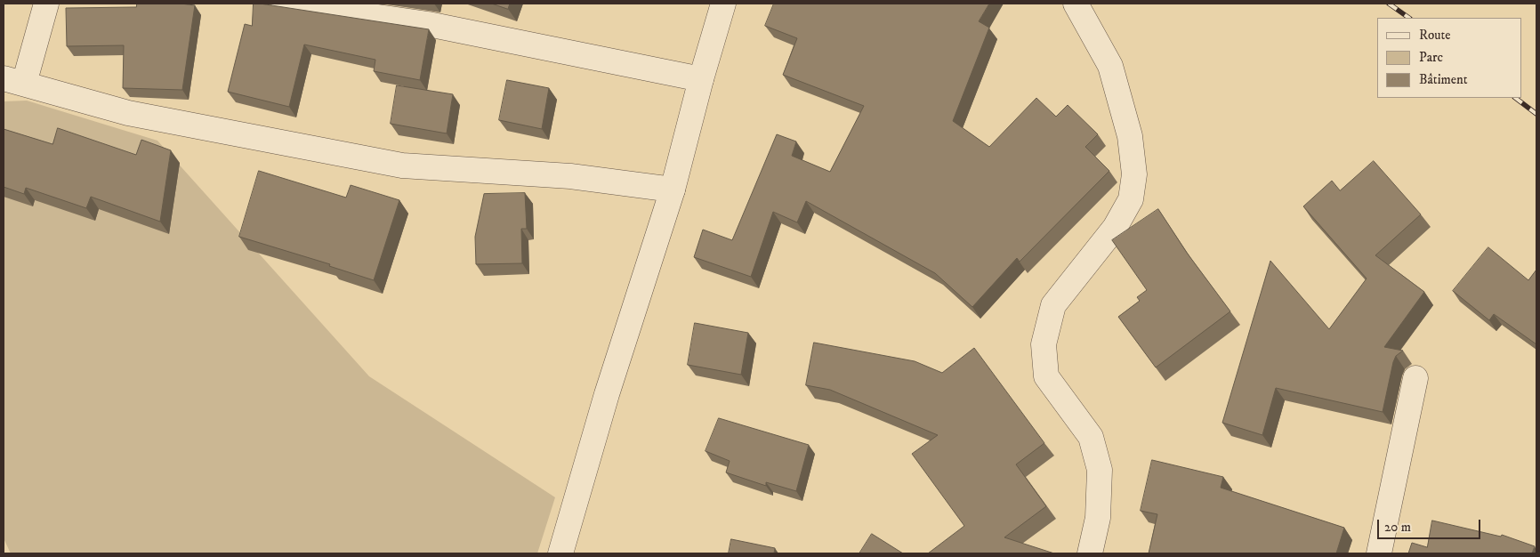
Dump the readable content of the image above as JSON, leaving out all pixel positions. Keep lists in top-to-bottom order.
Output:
{
  "legend": ["Route", "Parc", "Bâtiment"],
  "scale_bar": "20 m"
}
